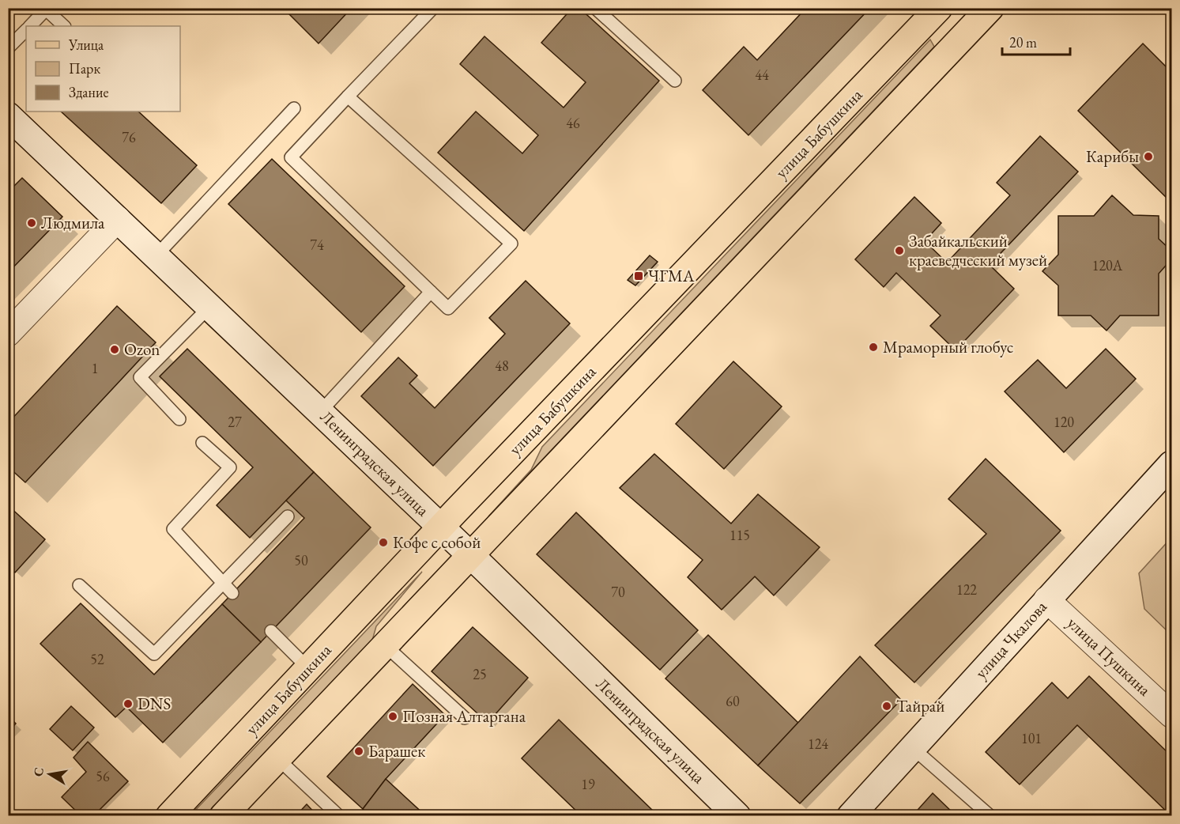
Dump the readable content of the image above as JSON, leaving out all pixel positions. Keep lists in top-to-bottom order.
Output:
{
  "streets": {
    "main road": ["улица Бабушкина", "Ленинградская улица", "улица Чкалова"],
    "street": ["улица Пушкина"]
  },
  "crossings": [
    ["улица Бабушкина", "Ленинградская улица"],
    ["улица Чкалова", "улица Пушкина"]
  ],
  "places": {
    "other": [
      "Карибы",
      "Людмила",
      "Забайкальский краеведческий музей",
      "Мраморный глобус",
      "Ozon",
      "Кофе с собой",
      "DNS",
      "Тайрай",
      "Позная Алтаргана",
      "Барашек"
    ],
    "transit": ["ЧГМА"]
  },
  "house_numbers": [
    "44",
    "46",
    "76",
    "74",
    "120А",
    "48",
    "1",
    "27",
    "120",
    "115",
    "50",
    "122",
    "70",
    "52",
    "25",
    "60",
    "101",
    "124",
    "56",
    "19"
  ],
  "legend": ["Улица", "Парк", "Здание"],
  "scale_bar": "20 m",
  "north": "left"
}
